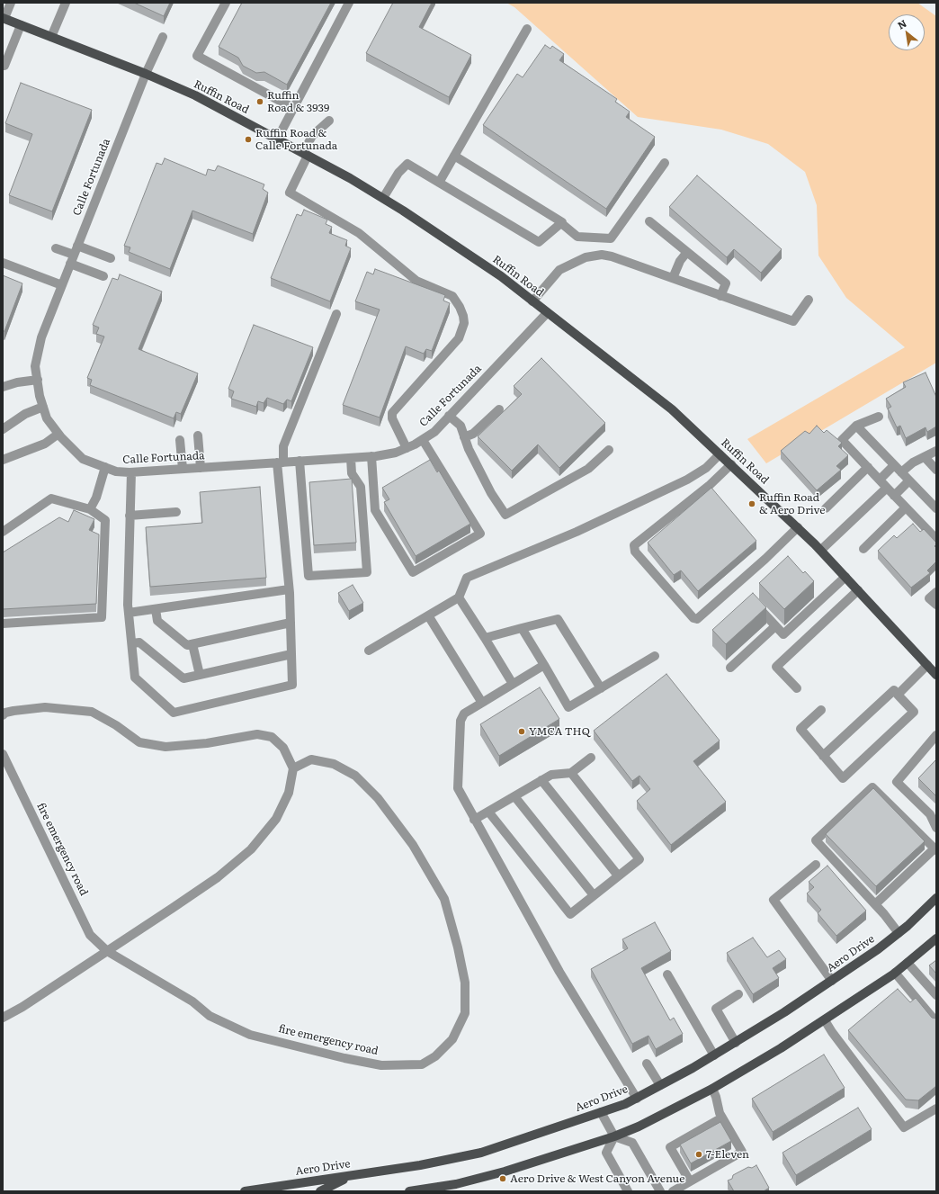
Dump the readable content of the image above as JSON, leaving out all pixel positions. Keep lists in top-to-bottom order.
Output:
{
  "streets": {
    "main road": ["Ruffin Road", "Aero Drive"],
    "street": ["Calle Fortunada", "fire emergency road"]
  },
  "crossings": [
    ["Ruffin Road", "Calle Fortunada"]
  ],
  "places": [
    "Ruffin Road & 3939",
    "Ruffin Road & Calle Fortunada",
    "Ruffin Road & Aero Drive",
    "YMCA THQ",
    "7-Eleven",
    "Aero Drive & West Canyon Avenue"
  ],
  "north": "top left"
}
